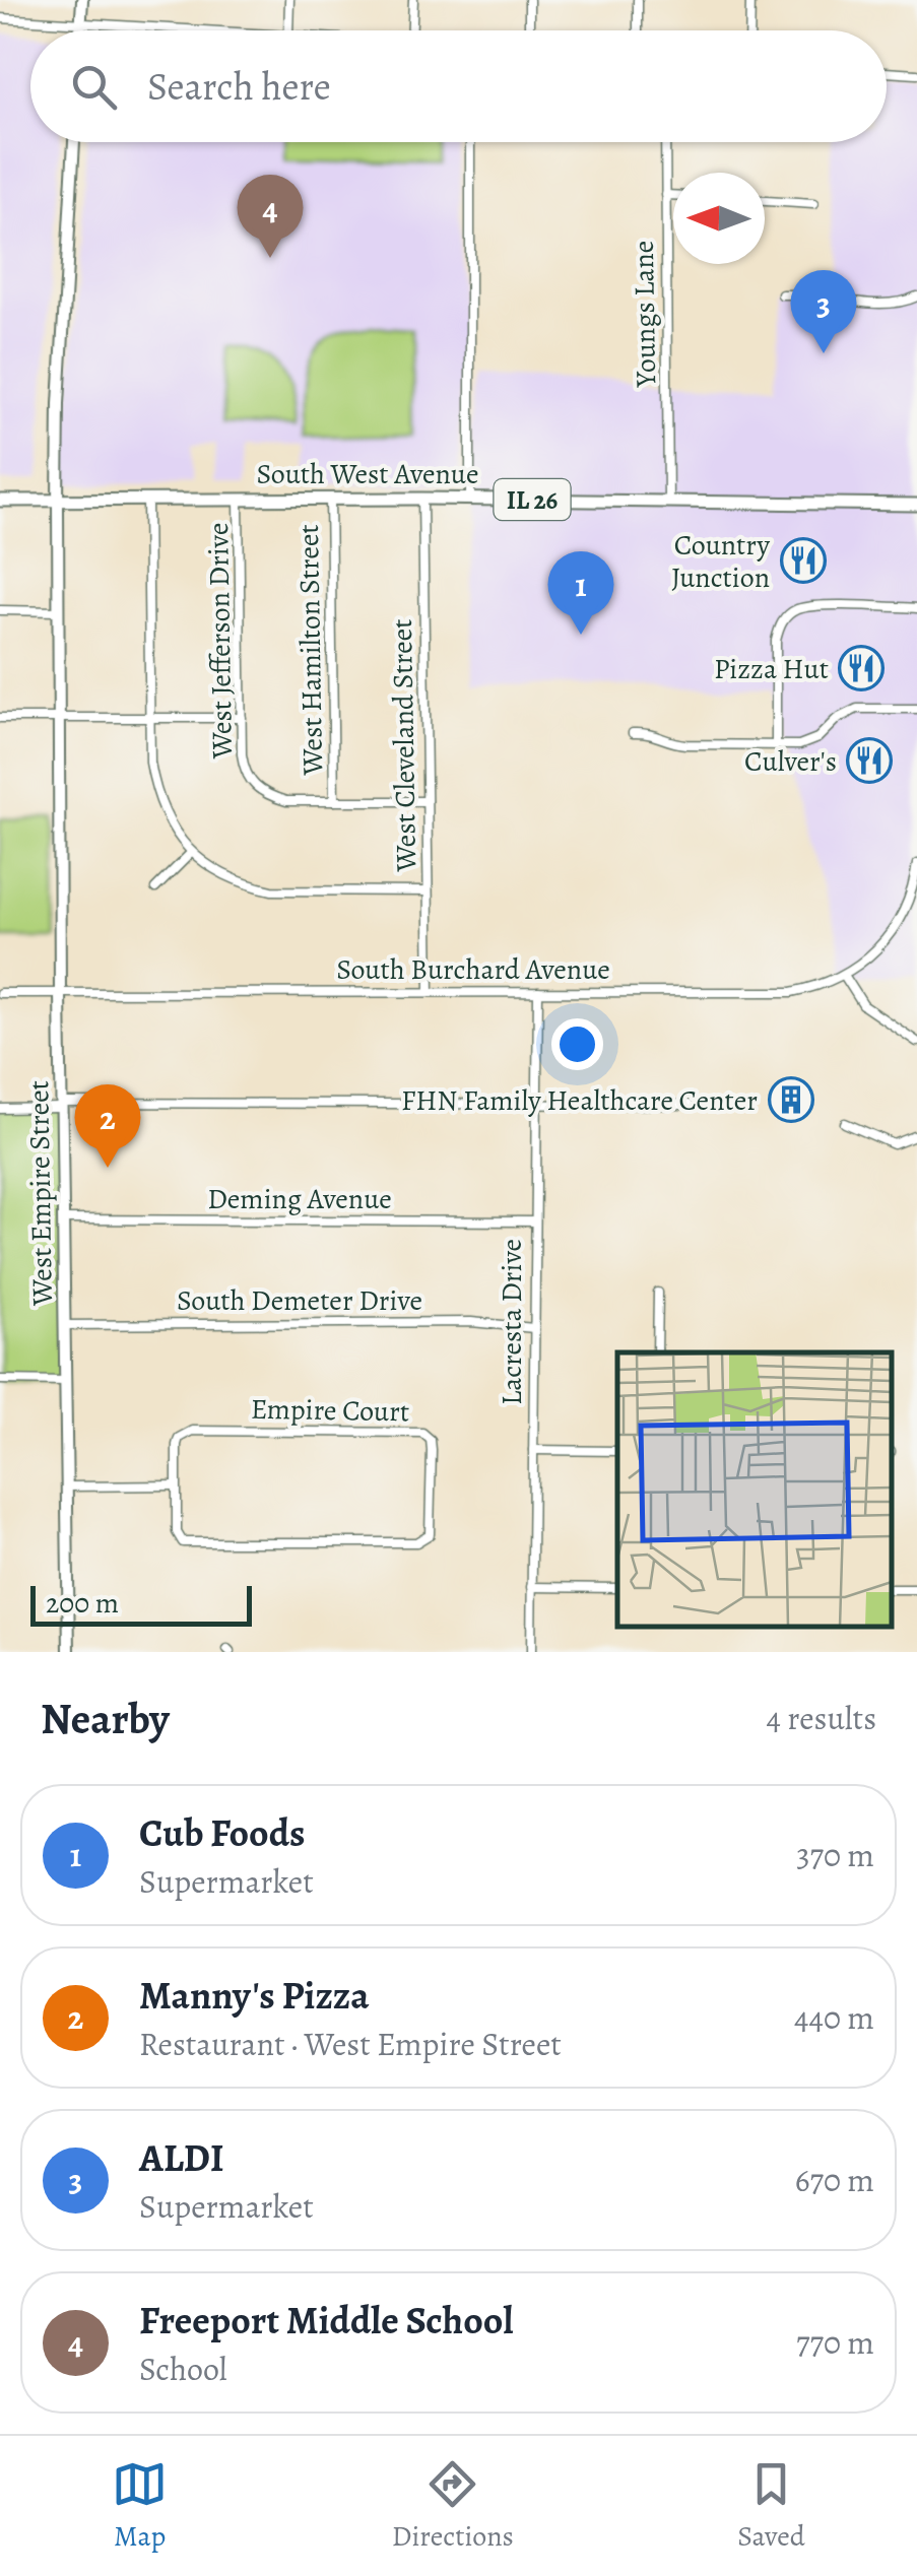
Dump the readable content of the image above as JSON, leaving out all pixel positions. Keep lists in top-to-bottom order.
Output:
{
  "streets": {
    "main road": ["South West Avenue", "IL 26", "West Empire Street"],
    "street": [
      "Youngs Lane",
      "West Jefferson Drive",
      "West Hamilton Street",
      "West Cleveland Street",
      "South Burchard Avenue",
      "Deming Avenue",
      "South Demeter Drive",
      "Lacresta Drive",
      "Empire Court"
    ]
  },
  "crossings": [
    ["Youngs Lane", "South West Avenue"],
    ["South West Avenue", "West Jefferson Drive"],
    ["South West Avenue", "West Hamilton Street"],
    ["South West Avenue", "West Cleveland Street"],
    ["South West Avenue", "West Empire Street"],
    ["West Jefferson Drive", "West Hamilton Street"],
    ["West Jefferson Drive", "West Cleveland Street"],
    ["West Cleveland Street", "South Burchard Avenue"],
    ["South Burchard Avenue", "West Empire Street"],
    ["South Burchard Avenue", "Lacresta Drive"],
    ["West Empire Street", "Deming Avenue"],
    ["West Empire Street", "South Demeter Drive"],
    ["Deming Avenue", "Lacresta Drive"],
    ["South Demeter Drive", "Lacresta Drive"]
  ],
  "places": {
    "restaurant": ["Country Junction", "Pizza Hut", "Culver's"],
    "building": ["FHN Family Healthcare Center"]
  },
  "scale_bar": "200 m",
  "north": "left",
  "page": {
    "search": "Search here",
    "pins": [
      "4",
      "3",
      "1",
      "2"
    ],
    "scale": "200 m",
    "heading": ["Nearby", "4 results"],
    "list": [
      {
        "mark": "1",
        "name": "Cub Foods",
        "note": "Supermarket",
        "value": "370 m"
      },
      {
        "mark": "2",
        "name": "Manny's Pizza",
        "note": "Restaurant · West Empire Street",
        "value": "440 m"
      },
      {
        "mark": "3",
        "name": "ALDI",
        "note": "Supermarket",
        "value": "670 m"
      },
      {
        "mark": "4",
        "name": "Freeport Middle School",
        "note": "School",
        "value": "770 m"
      }
    ],
    "nav": ["Map", "Directions", "Saved"]
  }
}
